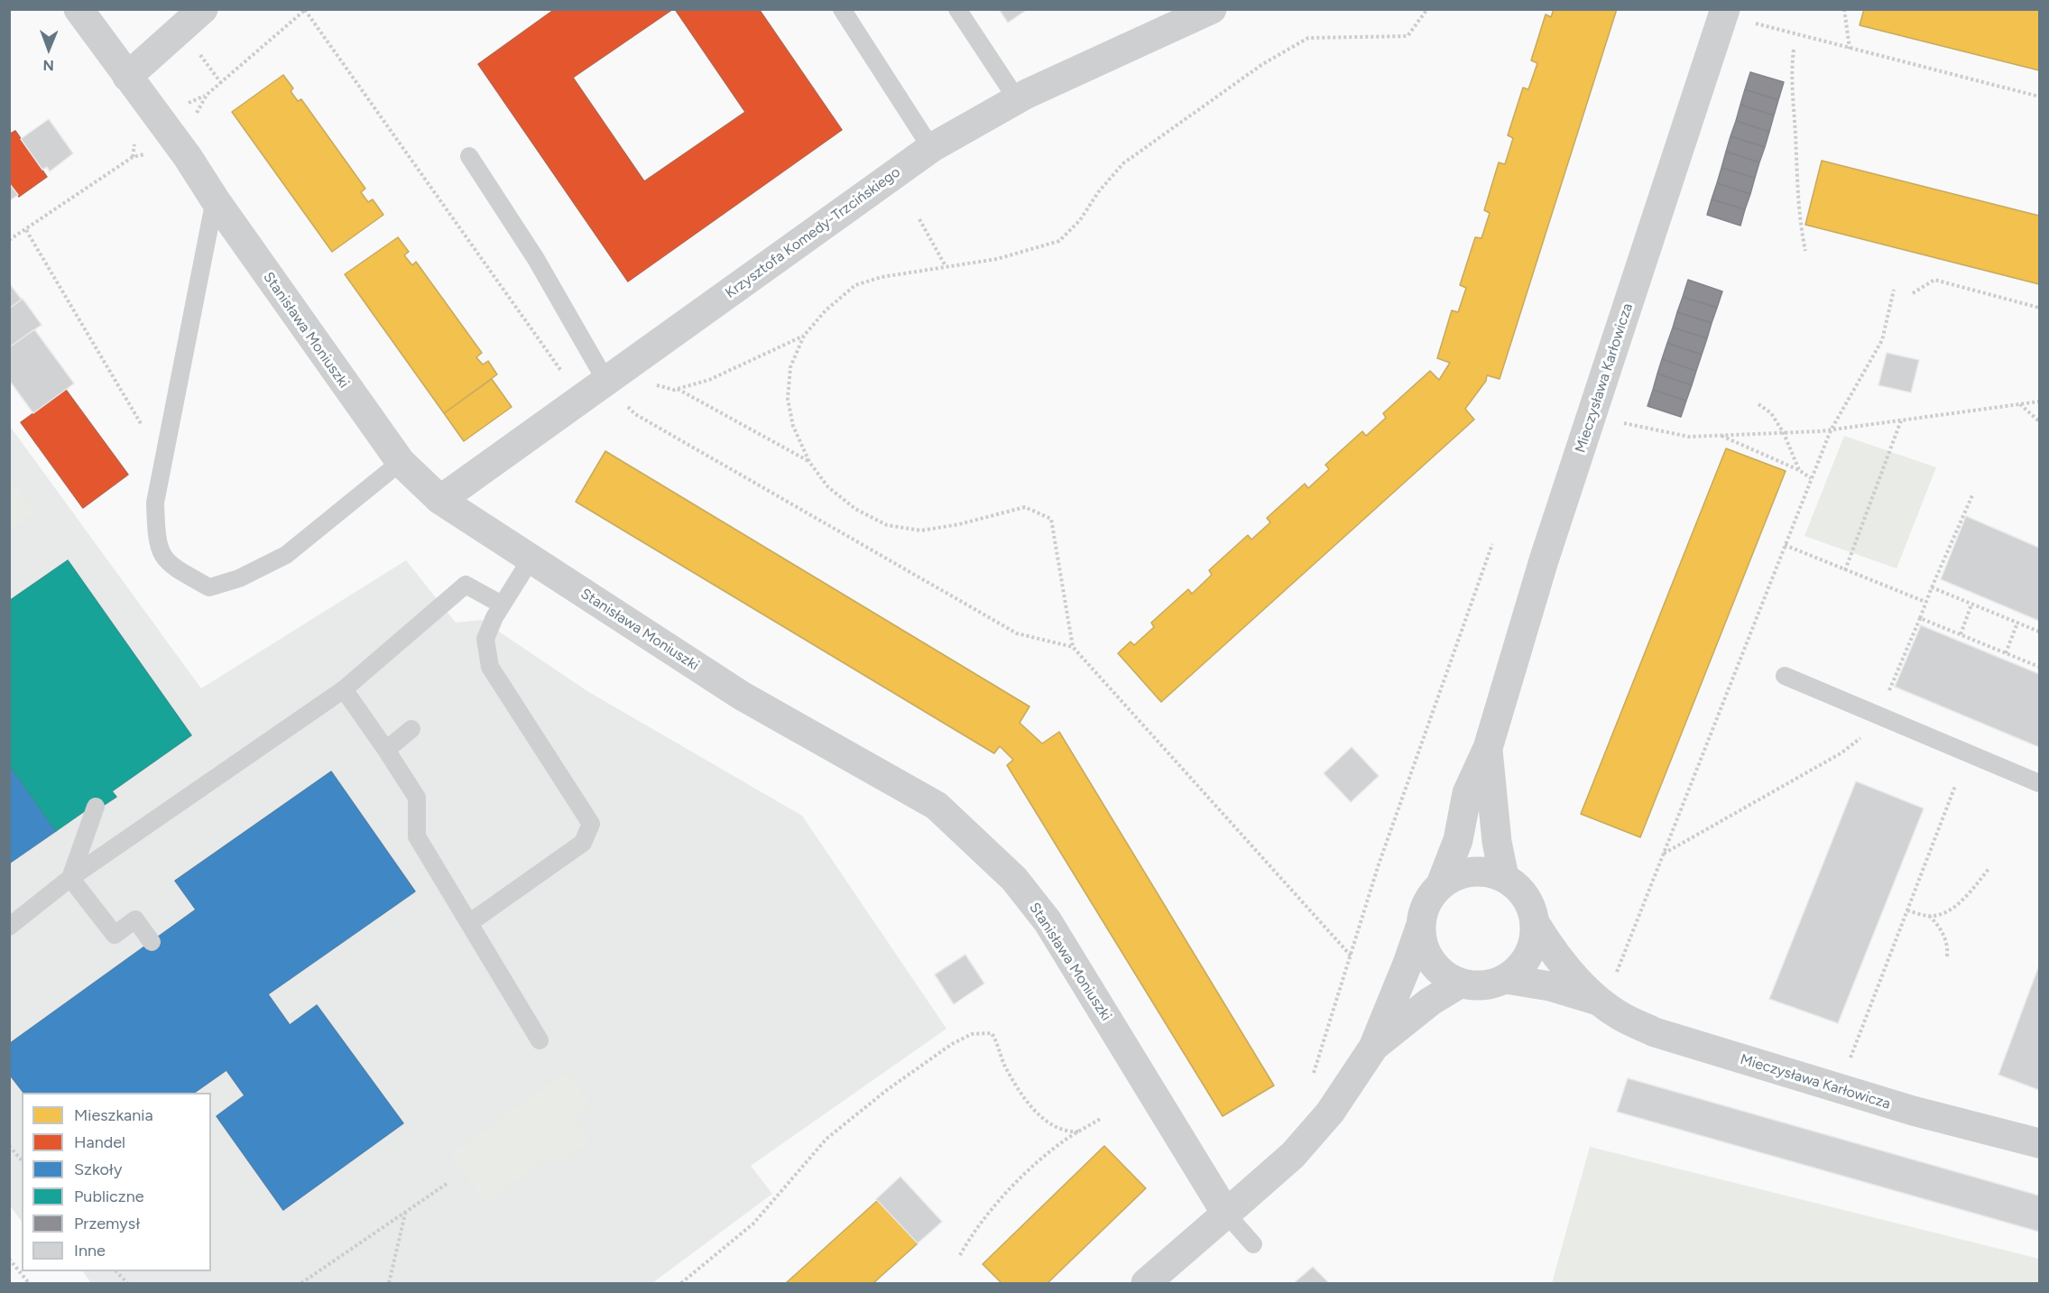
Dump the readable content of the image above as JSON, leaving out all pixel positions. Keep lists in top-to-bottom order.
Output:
{
  "streets": {
    "street": ["Krzysztofa Komedy-Trzcińskiego", "Stanisława Moniuszki", "Mieczysława Karłowicza"]
  },
  "crossings": [
    ["Krzysztofa Komedy-Trzcińskiego", "Stanisława Moniuszki"]
  ],
  "legend": [
    "Mieszkania",
    "Handel",
    "Szkoły",
    "Publiczne",
    "Przemysł",
    "Inne"
  ],
  "north": "bottom"
}
